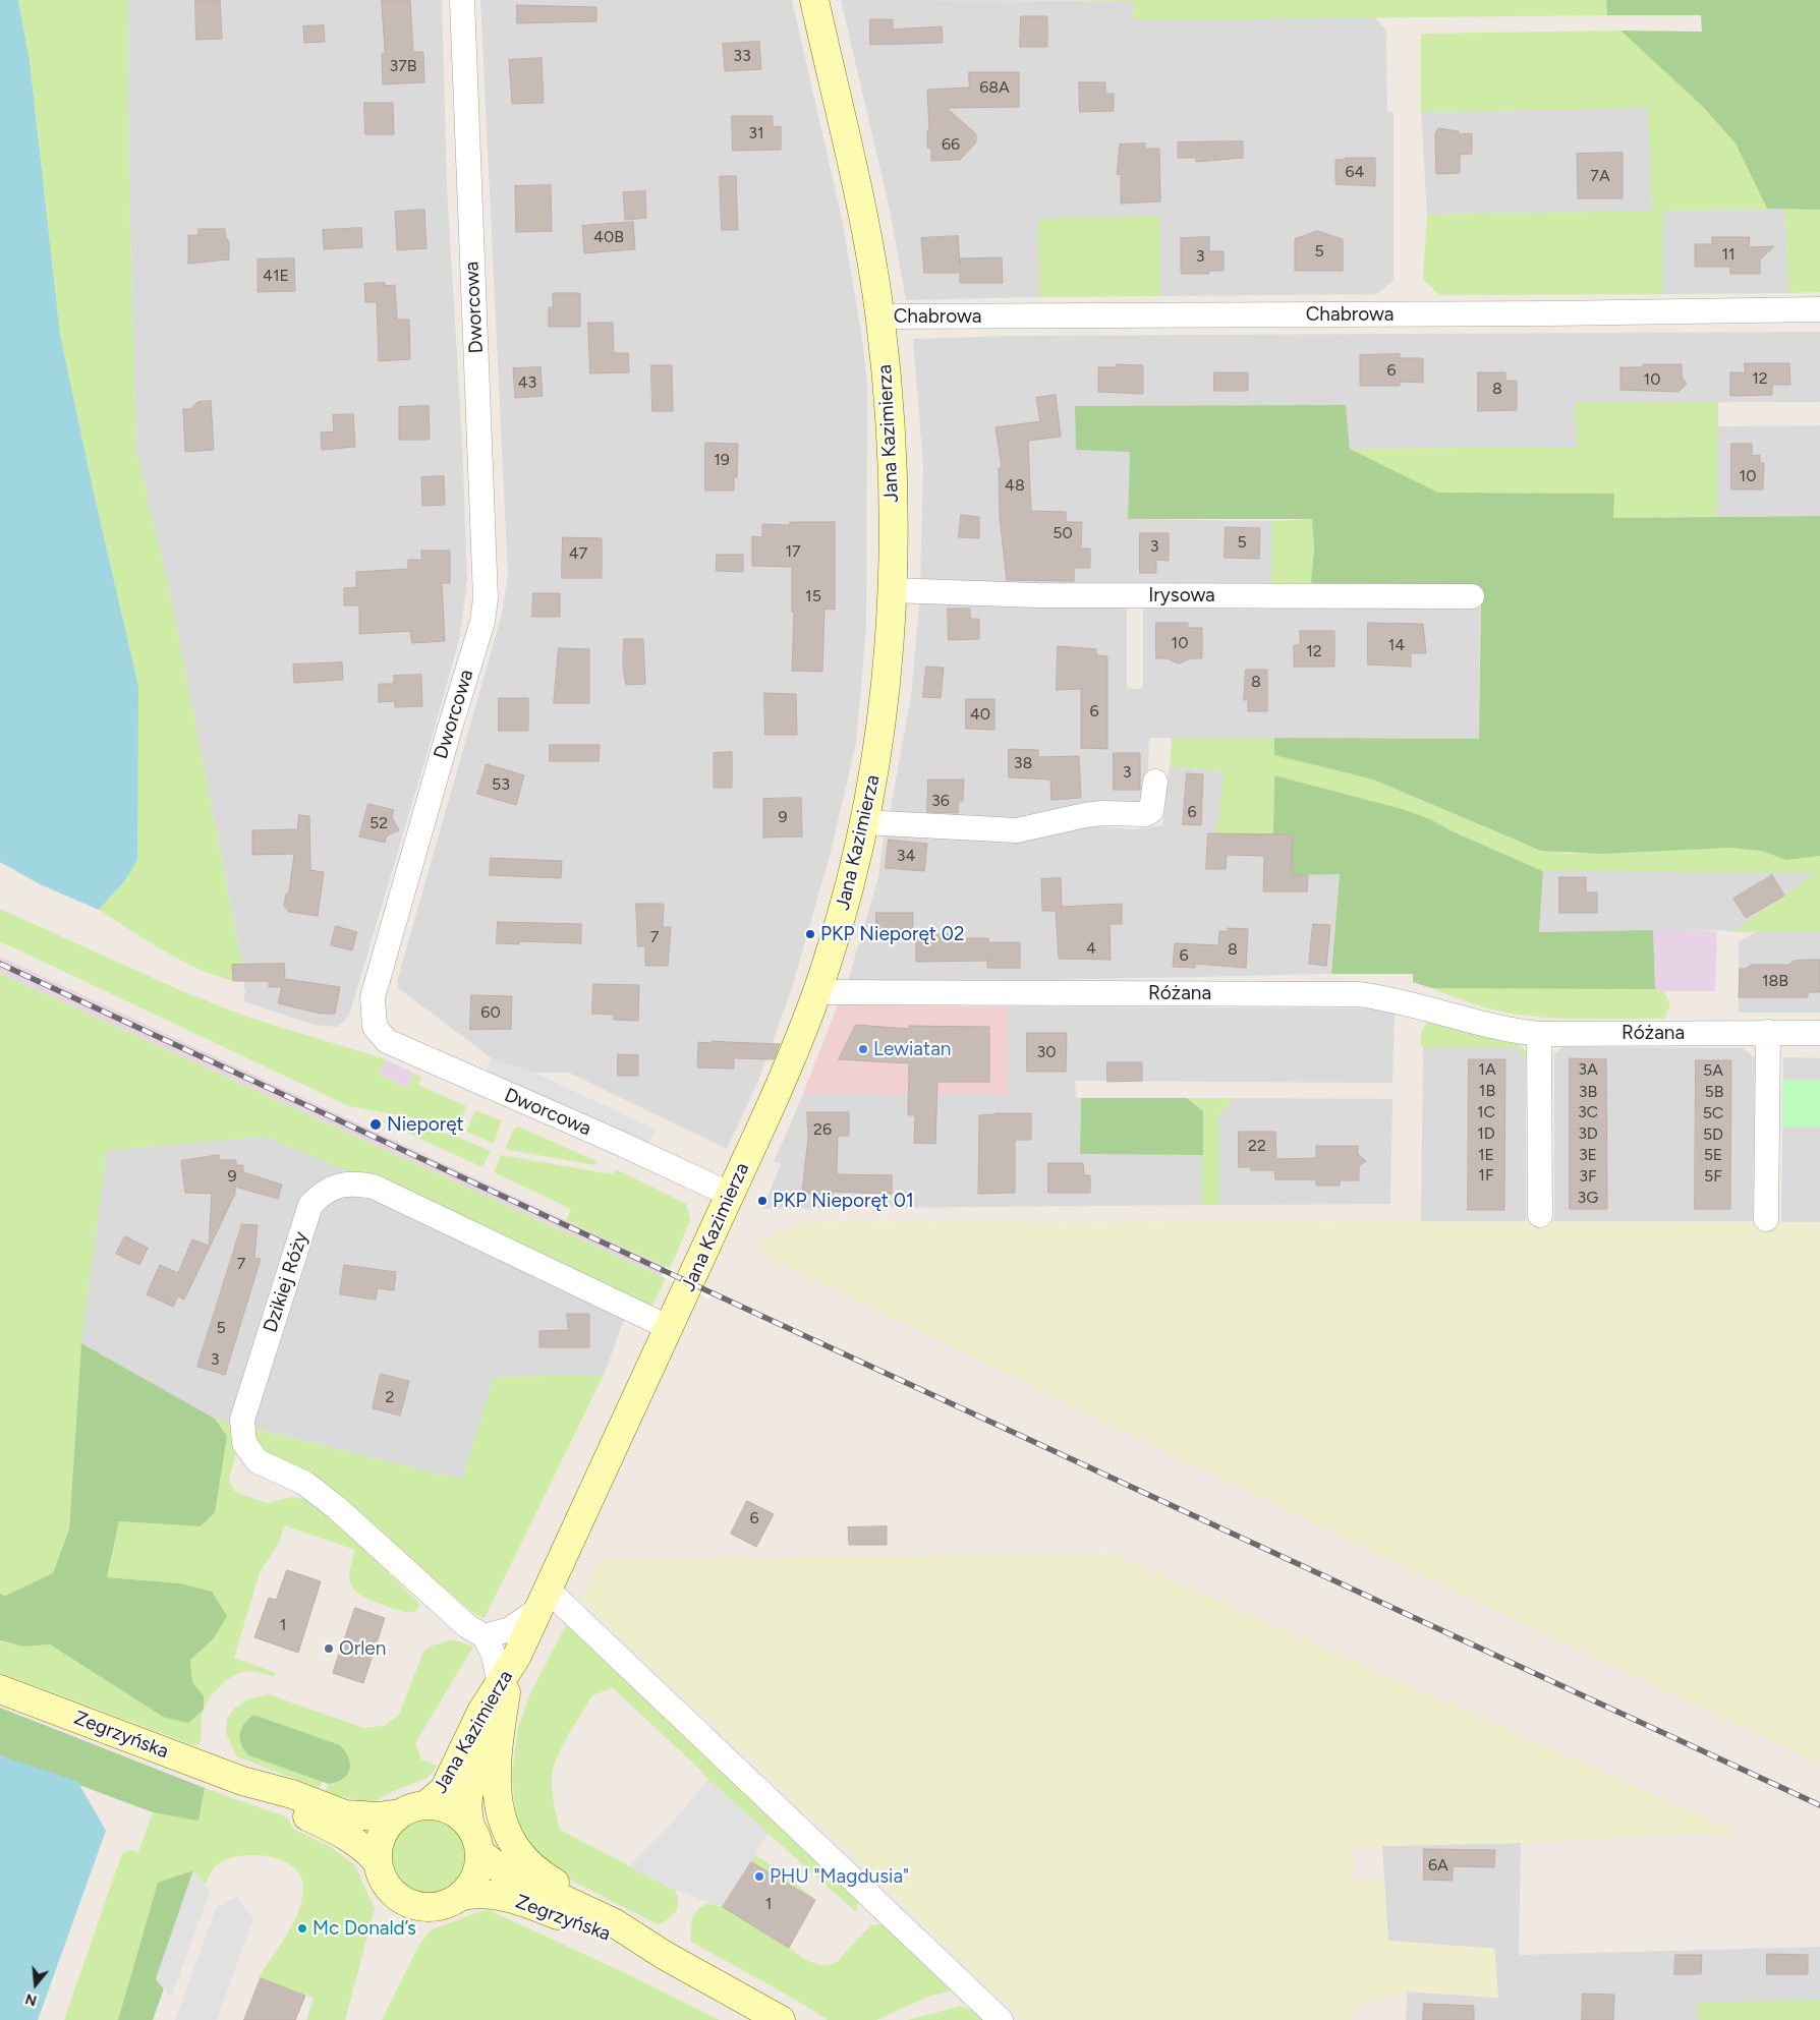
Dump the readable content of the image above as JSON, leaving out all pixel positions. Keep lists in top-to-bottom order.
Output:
{
  "streets": {
    "main road": ["Jana Kazimierza", "Zegrzyńska"],
    "street": [
      "Dworcowa",
      "Chabrowa",
      "Irysowa",
      "Różana",
      "Dzikiej Róży"
    ]
  },
  "crossings": [
    ["Dworcowa", "Jana Kazimierza"],
    ["Chabrowa", "Jana Kazimierza"],
    ["Jana Kazimierza", "Irysowa"],
    ["Jana Kazimierza", "Różana"],
    ["Jana Kazimierza", "Dzikiej Róży"],
    ["Jana Kazimierza", "Zegrzyńska"]
  ],
  "places": [
    "PKP Nieporęt 02",
    "Lewiatan",
    "Nieporęt",
    "PKP Nieporęt 01",
    "Orlen",
    "PHU \"Magdusia\"",
    "Mc Donald’s"
  ],
  "house_numbers": [
    "33",
    "37B",
    "68A",
    "31",
    "66",
    "64",
    "7A",
    "40B",
    "5",
    "11",
    "3",
    "41E",
    "6",
    "12",
    "10",
    "43",
    "8",
    "19",
    "10",
    "48",
    "50",
    "5",
    "3",
    "17",
    "47",
    "15",
    "10",
    "14",
    "12",
    "8",
    "6",
    "40",
    "38",
    "3",
    "53",
    "36",
    "6",
    "9",
    "52",
    "34",
    "7",
    "4",
    "8",
    "6",
    "18B",
    "60",
    "30",
    "1A",
    "3A",
    "5A",
    "1B",
    "3B",
    "5B",
    "1C",
    "3C",
    "5C",
    "26",
    "1D",
    "3D",
    "5D",
    "22",
    "1E",
    "3E",
    "5E",
    "1F",
    "9",
    "3F",
    "5F",
    "3G",
    "7",
    "5",
    "3",
    "2",
    "6",
    "1",
    "6A",
    "1"
  ],
  "north": "bottom"
}
